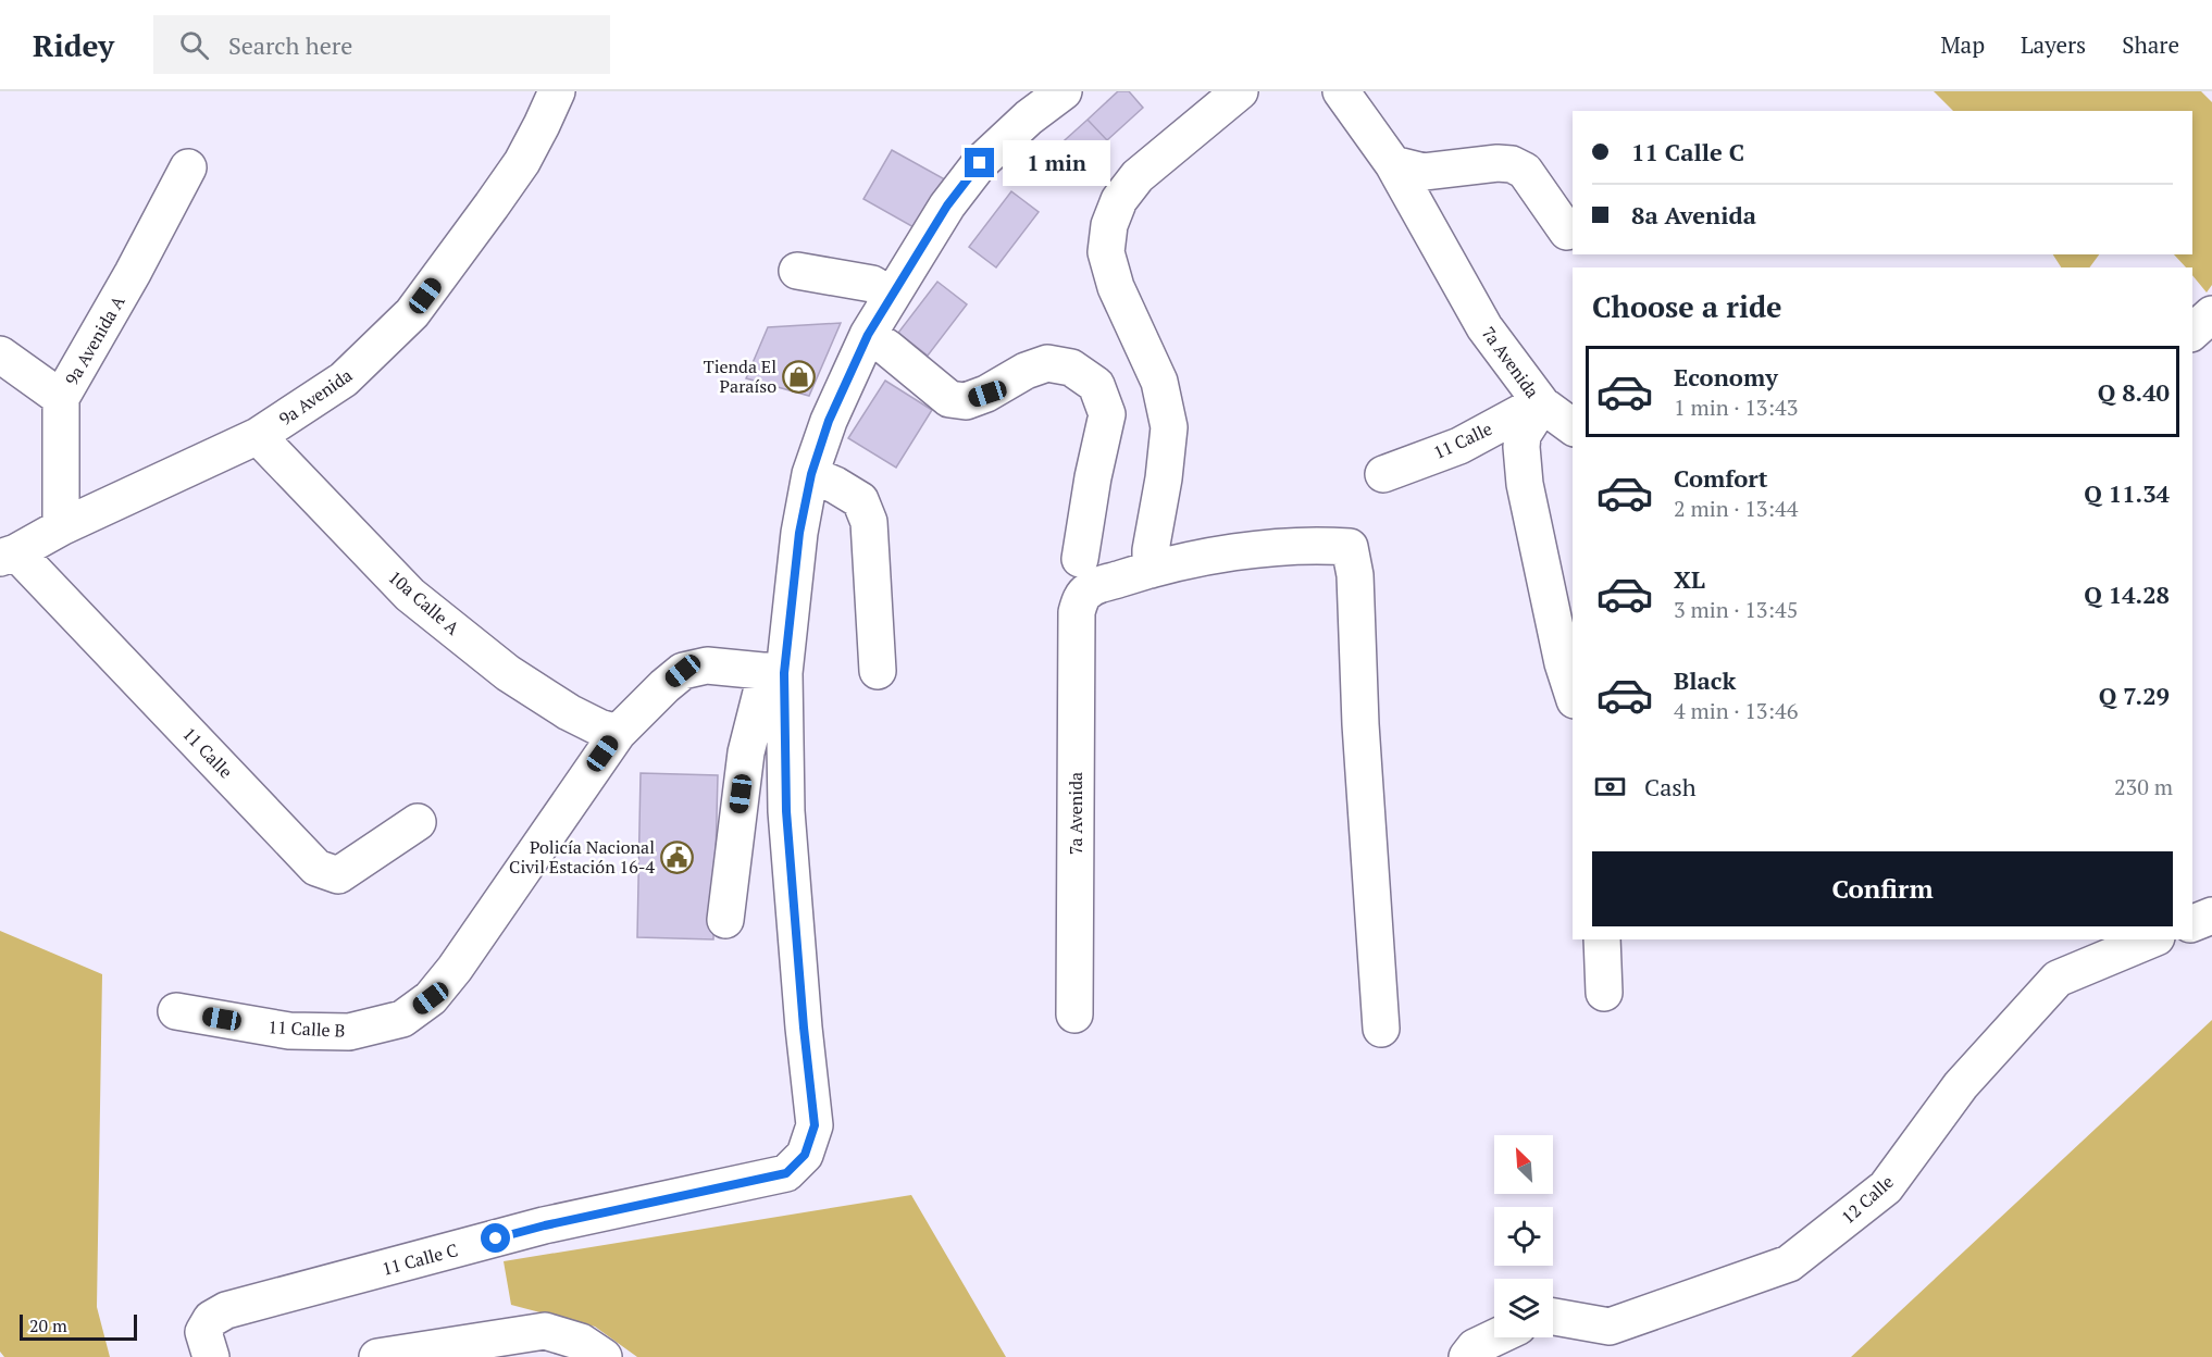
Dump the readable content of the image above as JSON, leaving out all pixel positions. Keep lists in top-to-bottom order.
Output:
{
  "streets": {
    "street": [
      "9a Avenida A",
      "7a Avenida",
      "9a Avenida",
      "11 Calle",
      "10a Calle A",
      "11 Calle B",
      "12 Calle",
      "11 Calle C"
    ]
  },
  "crossings": [
    ["9a Avenida A", "9a Avenida"],
    ["7a Avenida", "11 Calle"],
    ["9a Avenida", "11 Calle"],
    ["9a Avenida", "10a Calle A"],
    ["10a Calle A", "11 Calle B"],
    ["11 Calle B", "11 Calle C"]
  ],
  "places": {
    "shop": ["Tienda El Paraíso"],
    "public building": ["Policía Nacional Civil Estación 16-4"]
  },
  "scale_bar": "20 m",
  "north": "top left",
  "page": {
    "header": "Ridey",
    "search": "Search here",
    "nav": ["Map", "Layers", "Share"],
    "banner": ["11 Calle C", "8a Avenida"],
    "bubble": "1 min",
    "heading": "Choose a ride",
    "list": [
      {
        "name": "Economy",
        "note": "1 min · 13:43",
        "value": "Q 8.40"
      },
      {
        "name": "Comfort",
        "note": "2 min · 13:44",
        "value": "Q 11.34"
      },
      {
        "name": "XL",
        "note": "3 min · 13:45",
        "value": "Q 14.28"
      },
      {
        "name": "Black",
        "note": "4 min · 13:46",
        "value": "Q 7.29"
      }
    ],
    "pay": ["Cash", "230 m"],
    "buttons": "Confirm",
    "scale": "20 m"
  }
}
